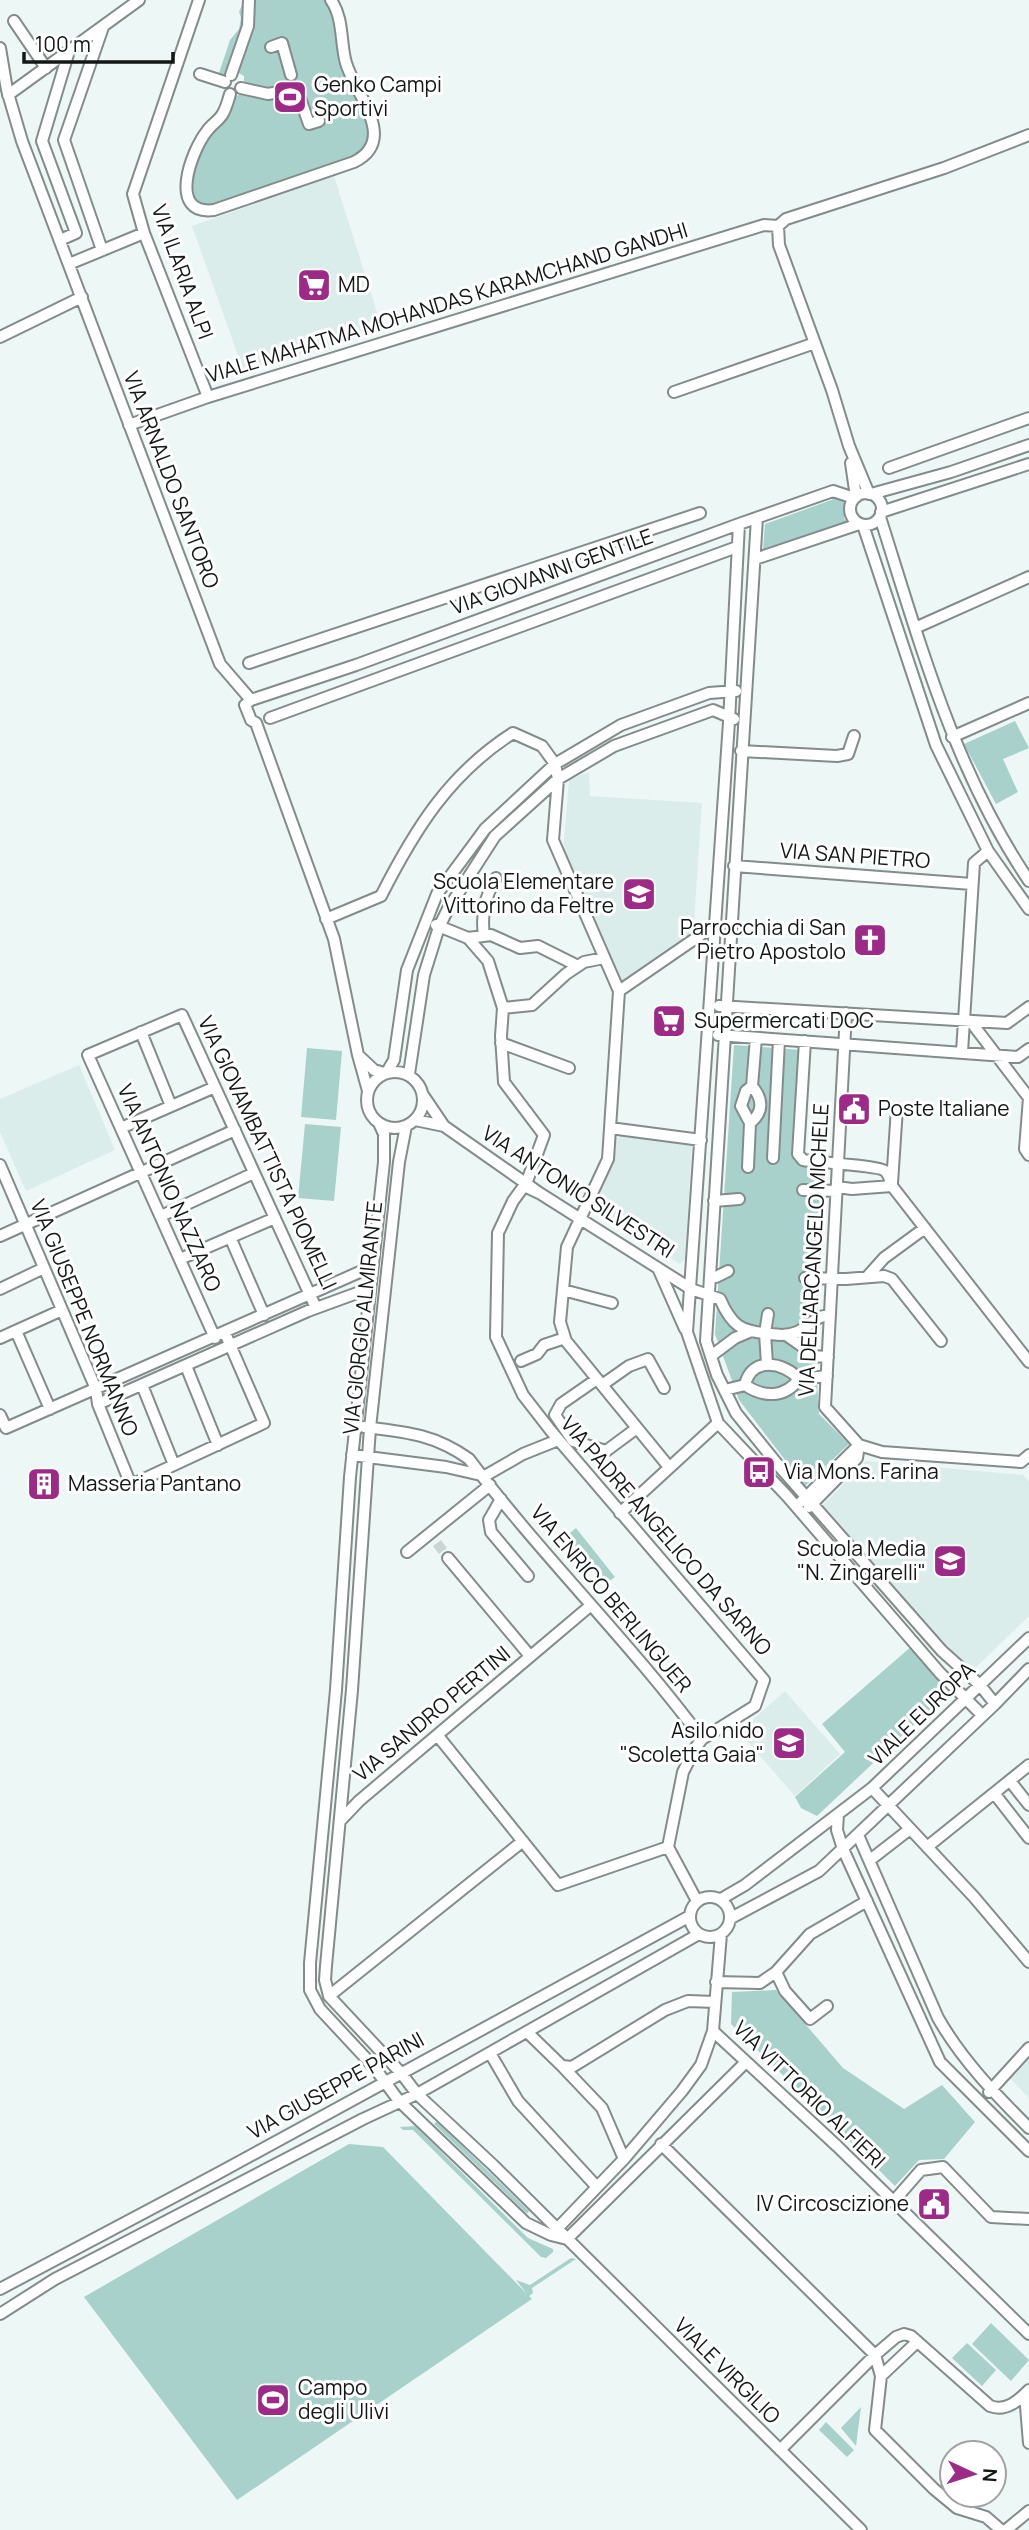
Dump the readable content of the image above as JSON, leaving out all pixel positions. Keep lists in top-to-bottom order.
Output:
{
  "streets": {
    "street": [
      "VIA ILARIA ALPI",
      "VIALE MAHATMA MOHANDAS KARAMCHAND GANDHI",
      "VIA ARNALDO SANTORO",
      "VIA GIOVANNI GENTILE",
      "VIA SAN PIETRO",
      "VIA GIOVAMBATTISTA PIOMELLI",
      "VIA ANTONIO NAZZARO",
      "VIA ANTONIO SILVESTRI",
      "VIA DELL'ARCANGELO MICHELE",
      "VIA GIUSEPPE NORMANNO",
      "VIA GIORGIO ALMIRANTE",
      "VIA PADRE ANGELICO DA SARNO",
      "VIA ENRICO BERLINGUER",
      "VIA SANDRO PERTINI",
      "VIALE EUROPA",
      "VIA GIUSEPPE PARINI",
      "VIA VITTORIO ALFIERI",
      "VIALE VIRGILIO"
    ]
  },
  "crossings": [
    ["VIA ILARIA ALPI", "VIALE MAHATMA MOHANDAS KARAMCHAND GANDHI"],
    ["VIALE MAHATMA MOHANDAS KARAMCHAND GANDHI", "VIA ARNALDO SANTORO"],
    ["VIA ARNALDO SANTORO", "VIA GIOVANNI GENTILE"],
    ["VIA GIOVAMBATTISTA PIOMELLI", "VIA ANTONIO NAZZARO"],
    ["VIA ANTONIO SILVESTRI", "VIA GIORGIO ALMIRANTE"],
    ["VIA ANTONIO SILVESTRI", "VIA PADRE ANGELICO DA SARNO"],
    ["VIA GIORGIO ALMIRANTE", "VIA ENRICO BERLINGUER"],
    ["VIA PADRE ANGELICO DA SARNO", "VIA ENRICO BERLINGUER"],
    ["VIA ENRICO BERLINGUER", "VIA SANDRO PERTINI"]
  ],
  "places": {
    "sports": ["Genko Campi Sportivi", "Campo degli Ulivi"],
    "supermarket": ["MD", "Supermercati DOC"],
    "school or university": ["Scuola Elementare Vittorino da Feltre", "Scuola Media \"N. Zingarelli\"", "Asilo nido \"Scoletta Gaia\""],
    "church": ["Parrocchia di San Pietro Apostolo"],
    "public building": ["Poste Italiane", "IV Circoscizione"],
    "bus stop": ["Via Mons. Farina"],
    "building": ["Masseria Pantano"]
  },
  "scale_bar": "100 m",
  "north": "right"
}
